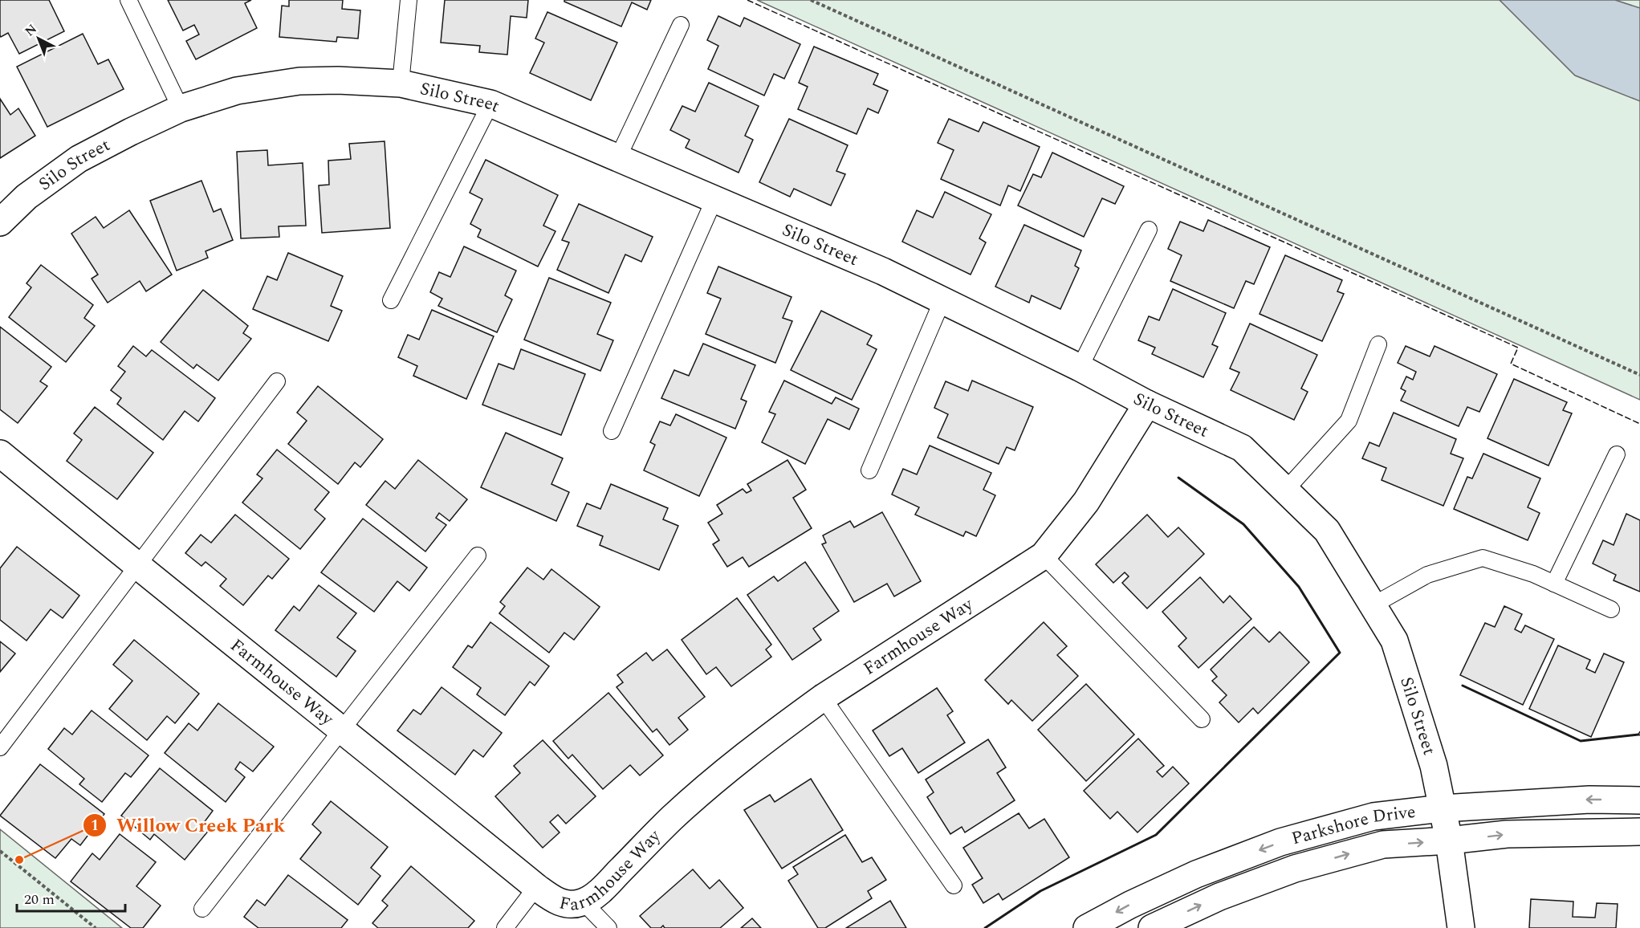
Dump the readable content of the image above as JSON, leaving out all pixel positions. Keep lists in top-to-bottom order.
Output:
{
  "streets": {
    "street": ["Silo Street", "Farmhouse Way", "Parkshore Drive"]
  },
  "crossings": [
    ["Silo Street", "Farmhouse Way"],
    ["Silo Street", "Parkshore Drive"]
  ],
  "places": ["Willow Creek Park"],
  "scale_bar": "20 m",
  "north": "top left"
}
